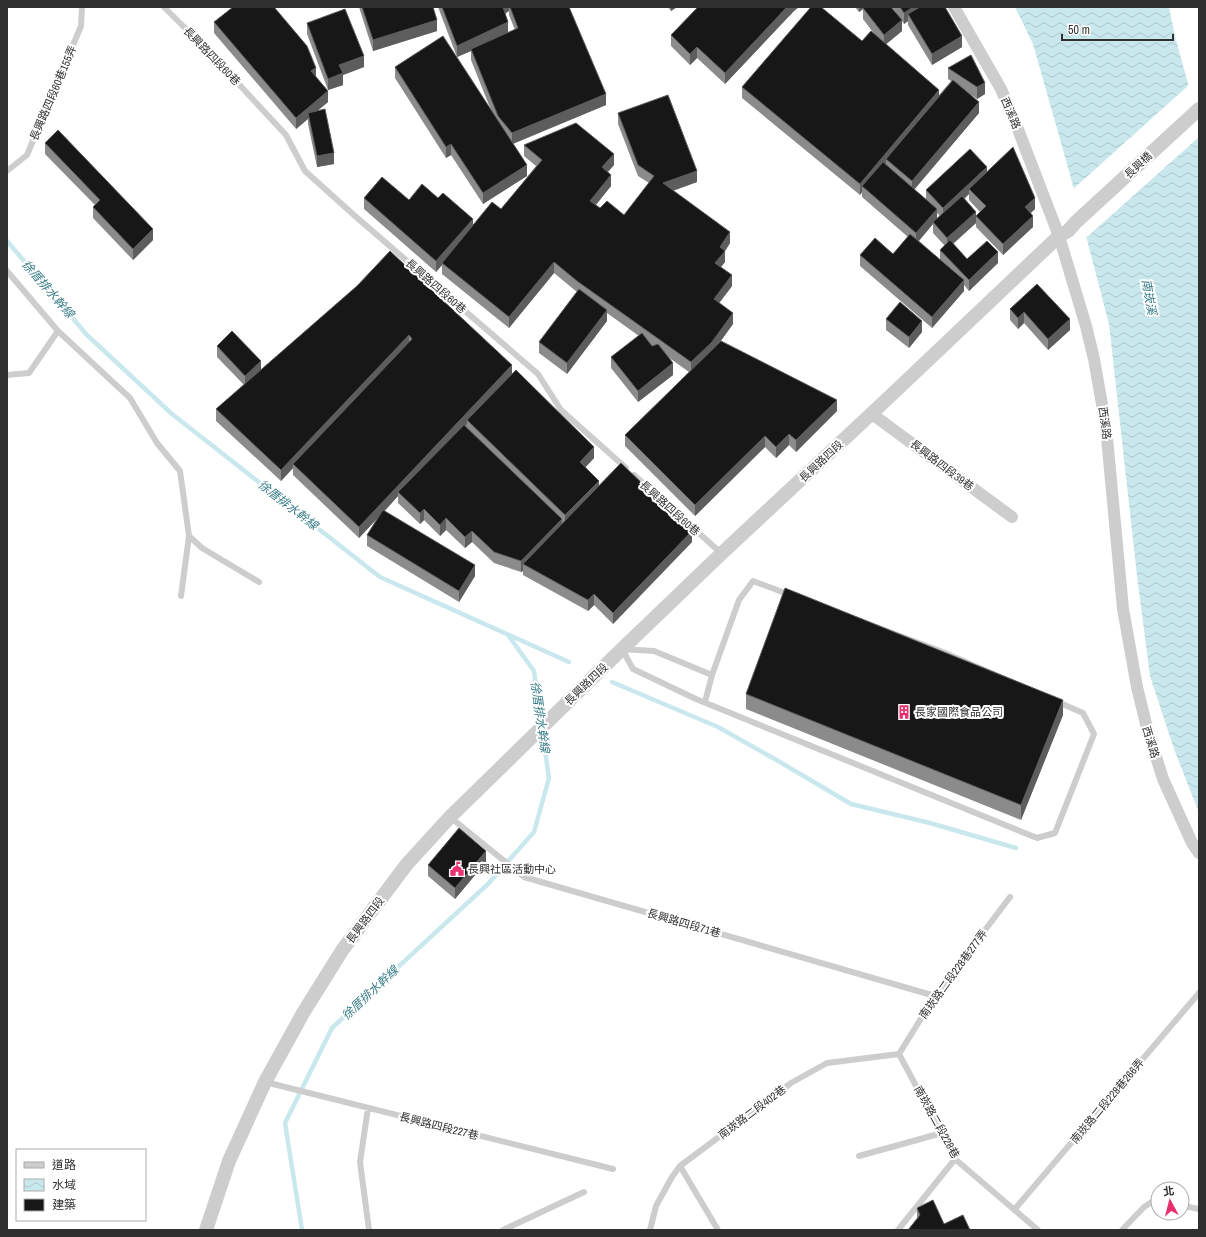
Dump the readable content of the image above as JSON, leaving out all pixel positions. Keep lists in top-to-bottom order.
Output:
{
  "streets": {
    "street": [
      "西溪路",
      "長興橋",
      "長興路四段",
      "長興路四段39巷"
    ],
    "lane": [
      "長興路四段60巷",
      "長興路四段60巷155弄",
      "長興路四段71巷",
      "南崁路二段228巷277弄",
      "南崁路二段228巷266弄",
      "南崁路二段402巷",
      "南崁路二段228巷",
      "長興路四段227巷"
    ]
  },
  "crossings": [
    ["長興路四段60巷", "長興路四段"],
    ["西溪路", "長興路四段"],
    ["長興橋", "長興路四段"],
    ["長興路四段", "長興路四段39巷"],
    ["長興路四段", "長興路四段71巷"],
    ["長興路四段", "長興路四段227巷"],
    ["長興路四段71巷", "南崁路二段228巷277弄"],
    ["南崁路二段228巷277弄", "南崁路二段402巷"],
    ["南崁路二段228巷277弄", "南崁路二段228巷"],
    ["南崁路二段228巷266弄", "南崁路二段228巷"],
    ["南崁路二段402巷", "南崁路二段228巷"]
  ],
  "water": ["徐厝排水幹線", "南崁溪"],
  "places": {
    "building": ["長家國際食品公司"],
    "public building": ["長興社區活動中心"]
  },
  "legend": ["道路", "水域", "建築"],
  "scale_bar": "50 m",
  "north": "top"
}
